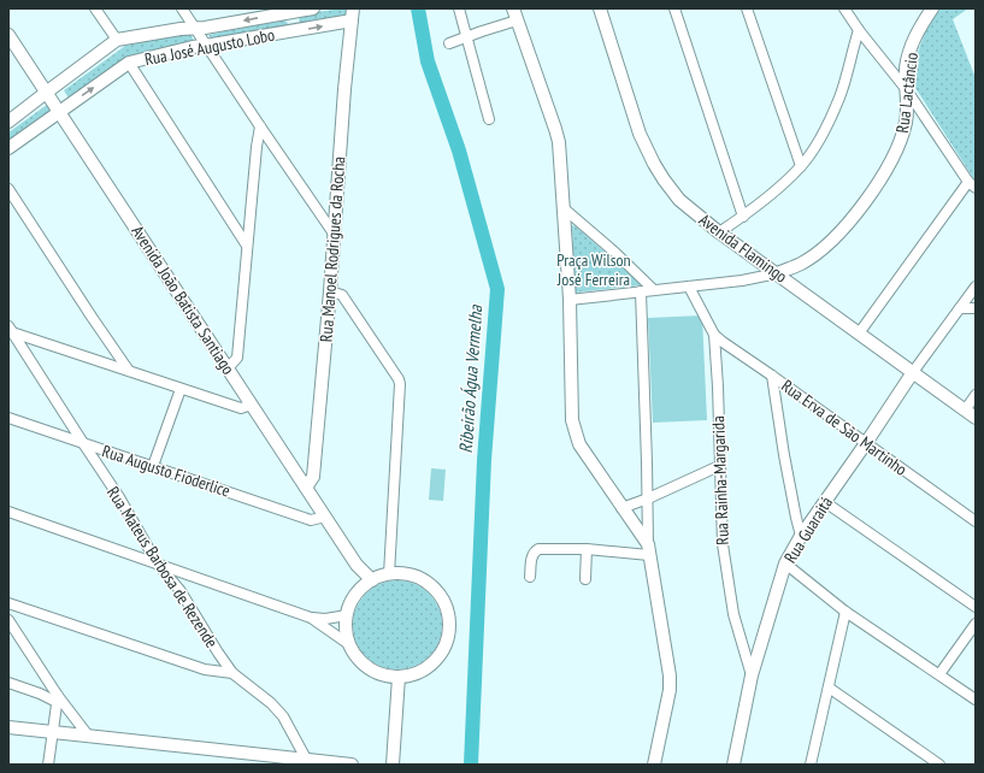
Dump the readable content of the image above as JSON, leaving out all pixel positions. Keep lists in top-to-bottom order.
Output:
{
  "streets": {
    "street": [
      "Rua José Augusto Lobo",
      "Rua Lactâncio",
      "Avenida Flamingo",
      "Rua Manoel Rodrigues da Rocha",
      "Avenida João Batista Santiago",
      "Rua Erva de São Martinho",
      "Rua Augusto Fioderlice",
      "Rua Rainha-Margarida",
      "Rua Guaraitá",
      "Rua Mateus Barbosa de Rezende"
    ]
  },
  "crossings": [
    ["Rua José Augusto Lobo", "Rua Manoel Rodrigues da Rocha"],
    ["Rua José Augusto Lobo", "Avenida João Batista Santiago"],
    ["Rua Lactâncio", "Avenida Flamingo"],
    ["Avenida Flamingo", "Rua Guaraitá"],
    ["Rua Manoel Rodrigues da Rocha", "Avenida João Batista Santiago"],
    ["Avenida João Batista Santiago", "Rua Augusto Fioderlice"],
    ["Rua Erva de São Martinho", "Rua Rainha-Margarida"],
    ["Rua Erva de São Martinho", "Rua Guaraitá"],
    ["Rua Augusto Fioderlice", "Rua Mateus Barbosa de Rezende"],
    ["Rua Rainha-Margarida", "Rua Guaraitá"]
  ],
  "water": ["Ribeirão Água Vermelha"],
  "parks": ["Praça Wilson José Ferreira"]
}
